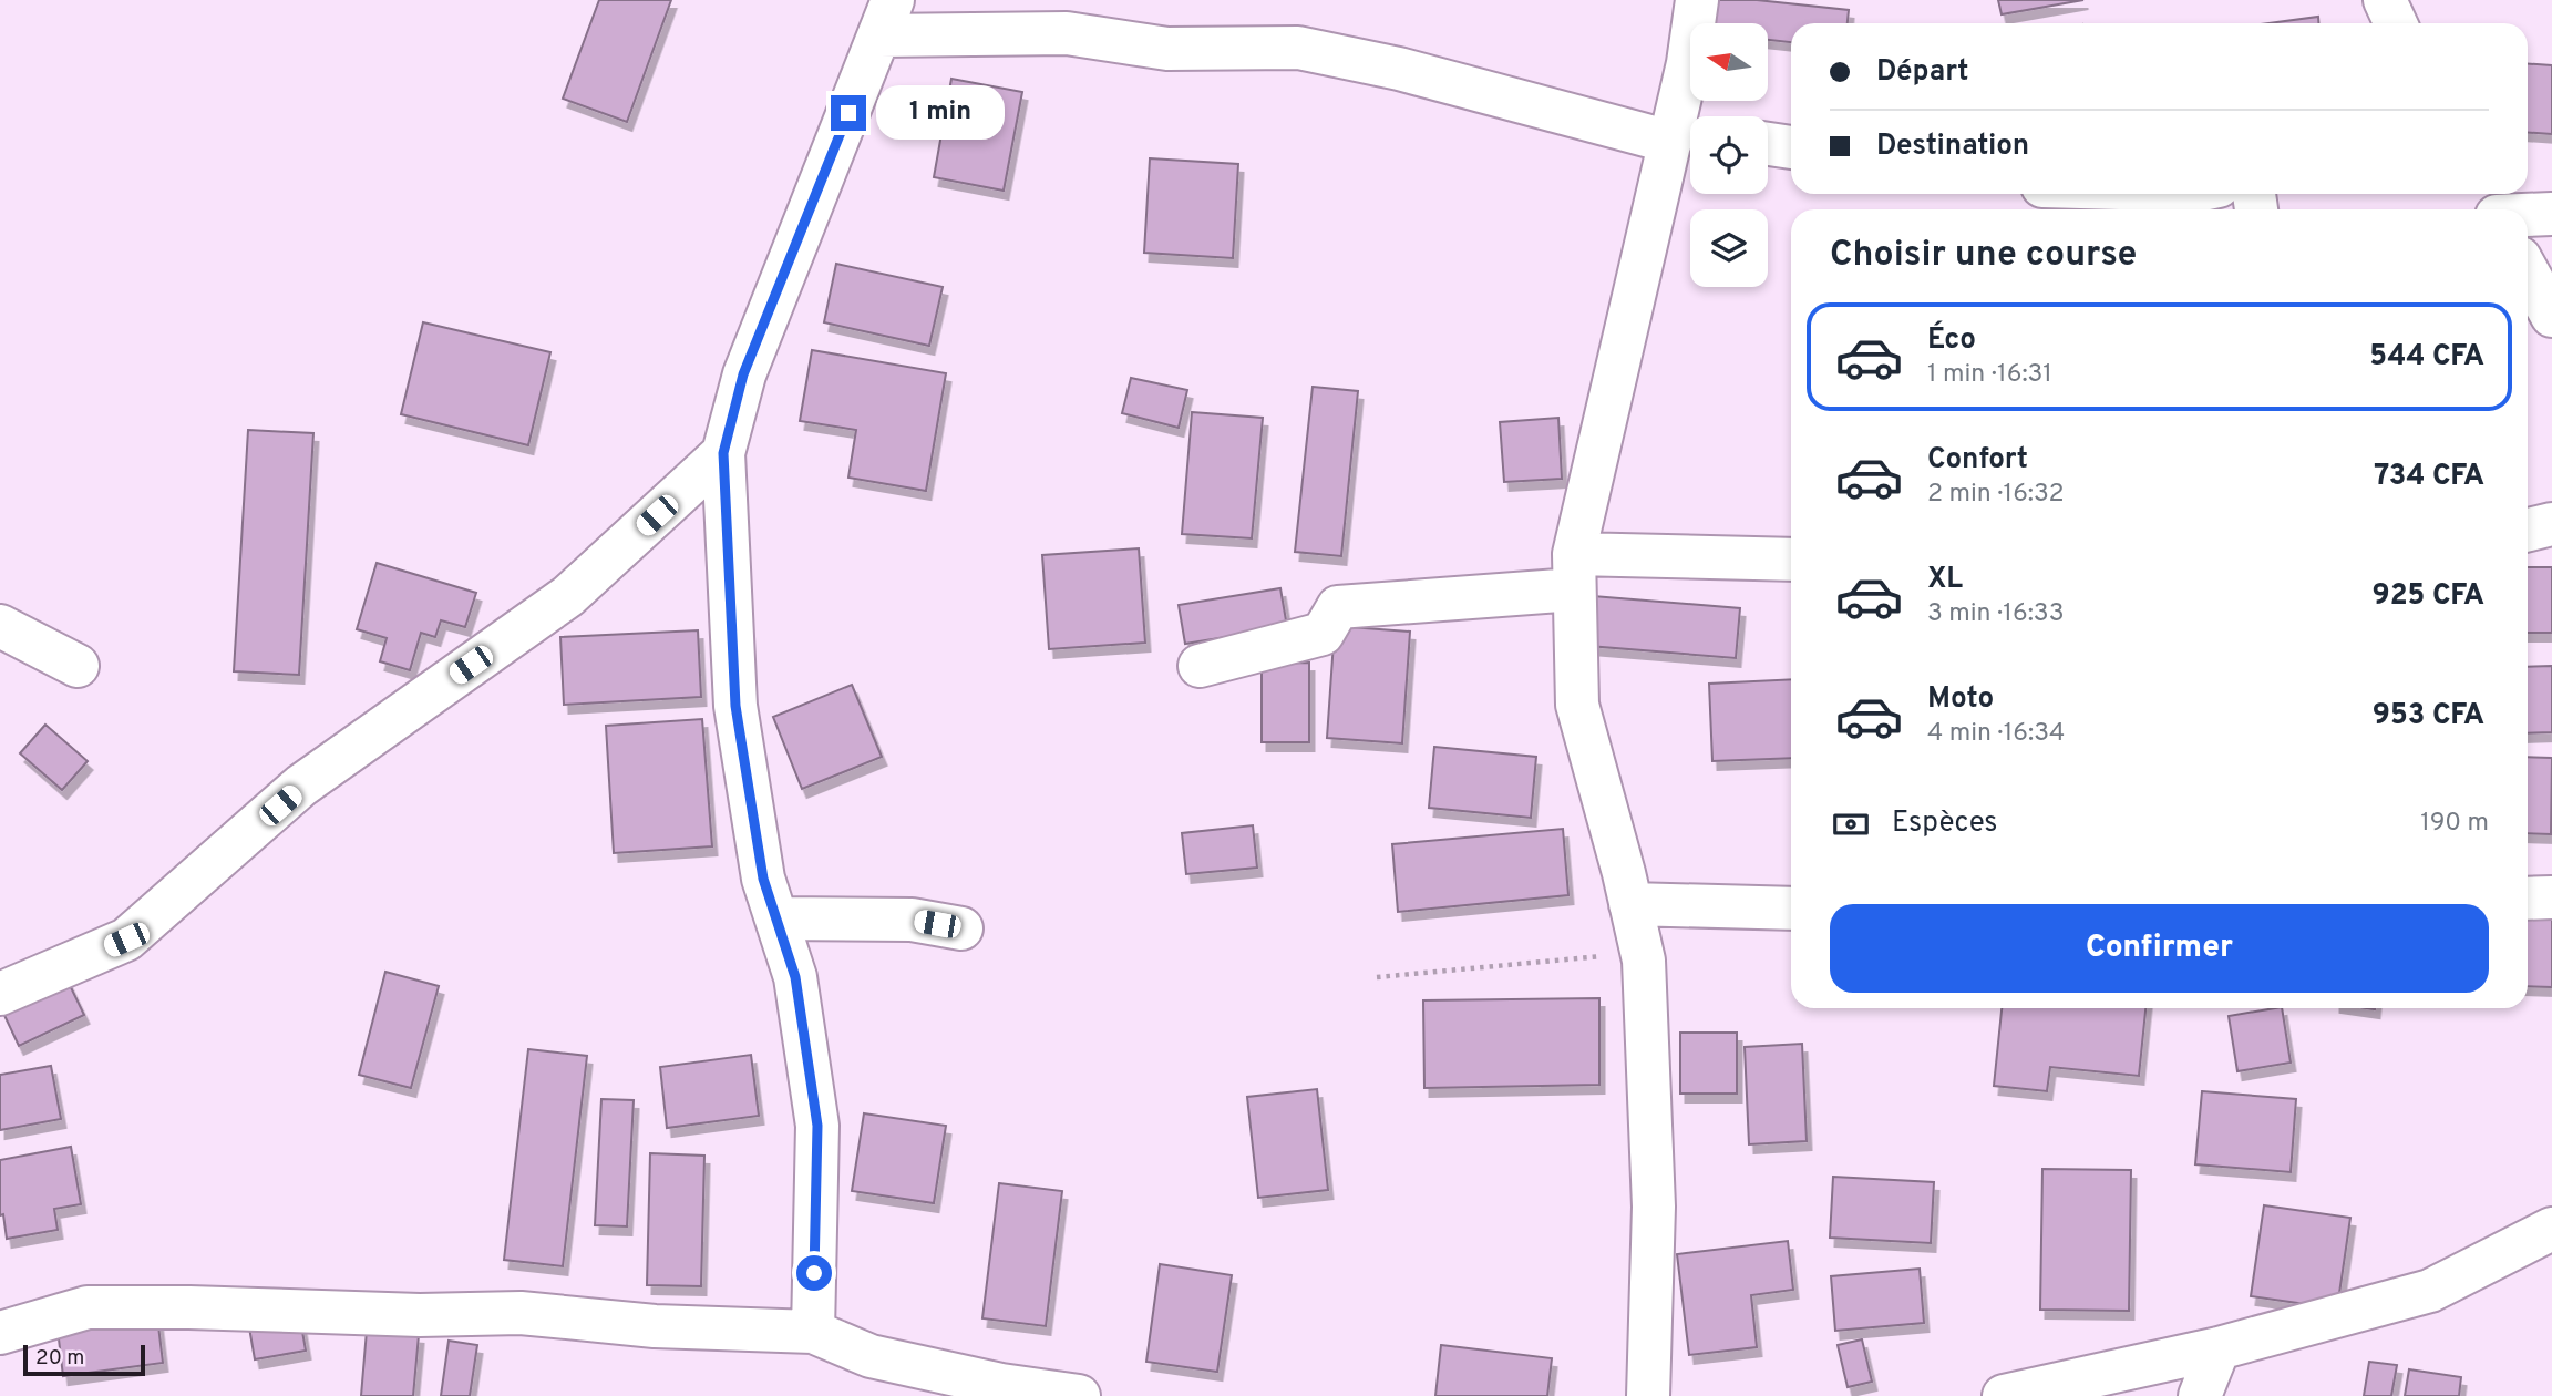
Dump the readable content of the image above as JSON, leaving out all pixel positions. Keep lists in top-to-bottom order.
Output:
{
  "scale_bar": "20 m",
  "north": "left",
  "page": {
    "banner": ["Départ", "Destination"],
    "bubble": "1 min",
    "heading": "Choisir une course",
    "list": [
      {
        "name": "Éco",
        "note": "1 min · 16:31",
        "value": "544 CFA"
      },
      {
        "name": "Confort",
        "note": "2 min · 16:32",
        "value": "734 CFA"
      },
      {
        "name": "XL",
        "note": "3 min · 16:33",
        "value": "925 CFA"
      },
      {
        "name": "Moto",
        "note": "4 min · 16:34",
        "value": "953 CFA"
      }
    ],
    "pay": ["Espèces", "190 m"],
    "buttons": "Confirmer",
    "scale": "20 m"
  }
}
